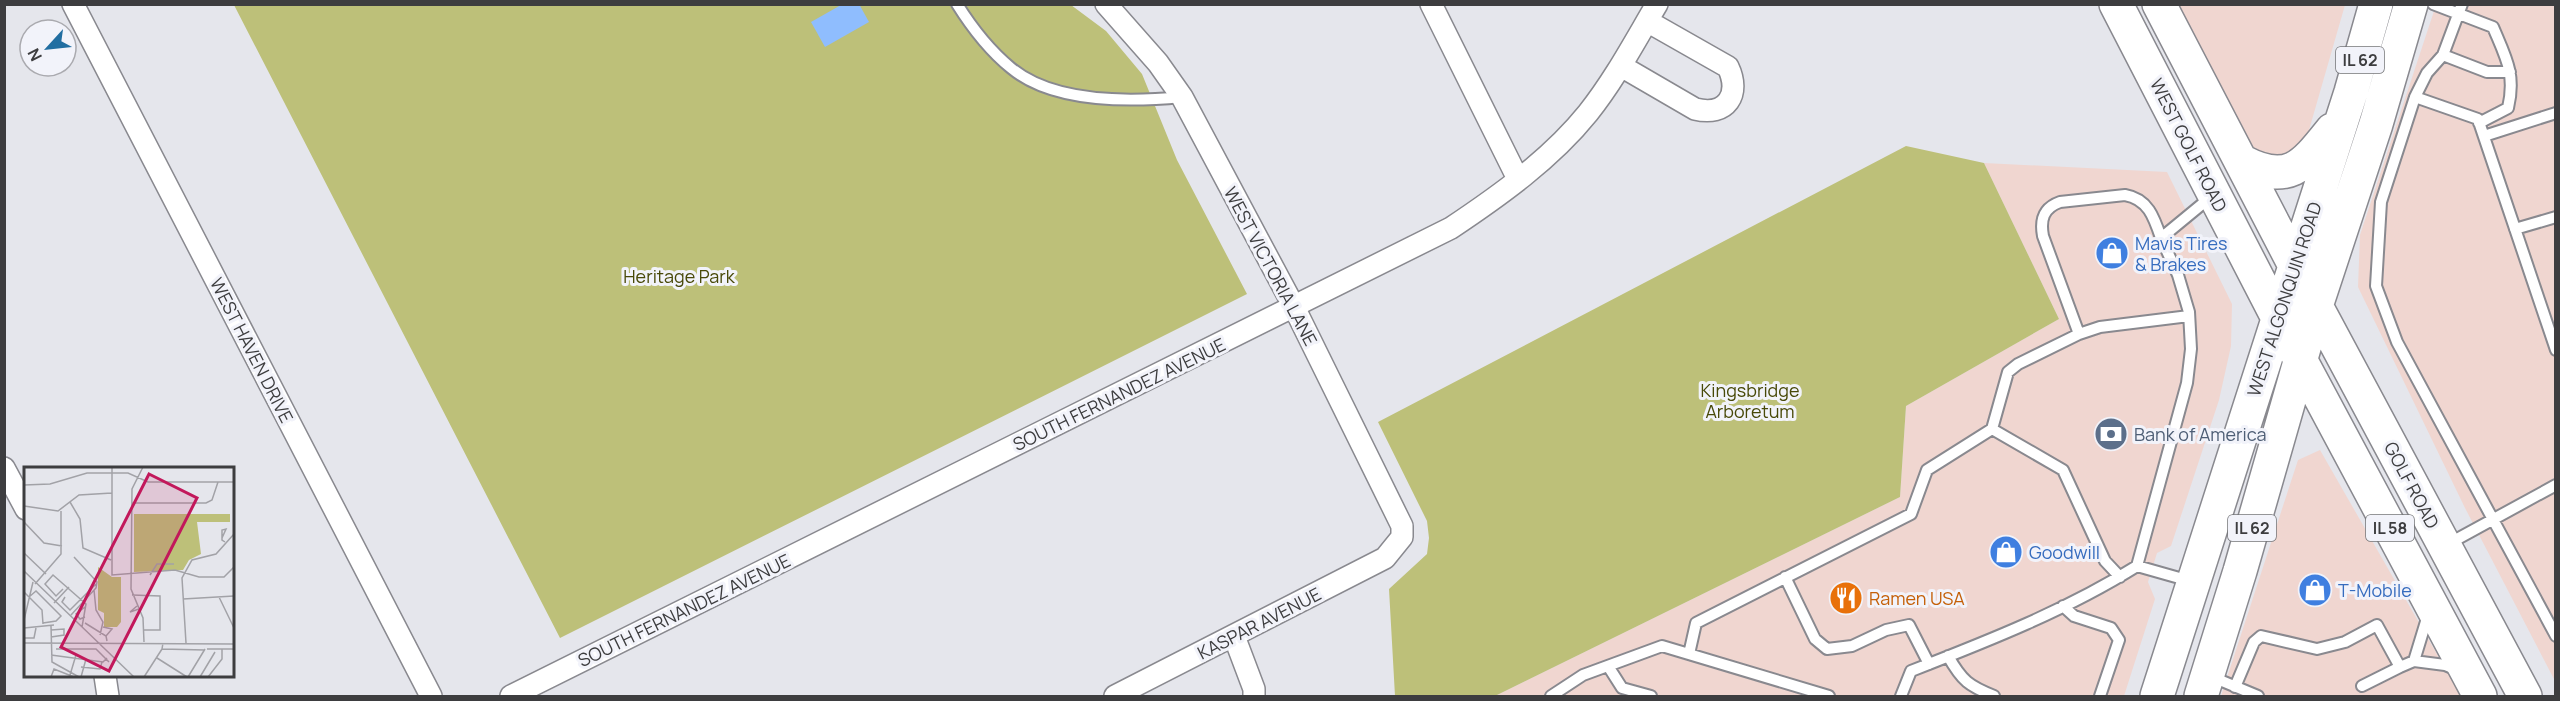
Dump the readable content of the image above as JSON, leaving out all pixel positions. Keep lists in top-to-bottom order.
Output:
{
  "streets": {
    "main road": [
      "IL 62",
      "WEST GOLF ROAD",
      "WEST ALGONQUIN ROAD",
      "GOLF ROAD",
      "IL 58"
    ],
    "street": [
      "WEST VICTORIA LANE",
      "WEST HAVEN DRIVE",
      "SOUTH FERNANDEZ AVENUE",
      "KASPAR AVENUE"
    ]
  },
  "crossings": [
    ["WEST GOLF ROAD", "WEST ALGONQUIN ROAD"],
    ["WEST GOLF ROAD", "IL 58"],
    ["WEST VICTORIA LANE", "SOUTH FERNANDEZ AVENUE"],
    ["WEST VICTORIA LANE", "KASPAR AVENUE"],
    ["WEST ALGONQUIN ROAD", "GOLF ROAD"],
    ["WEST ALGONQUIN ROAD", "IL 58"],
    ["GOLF ROAD", "IL 58"]
  ],
  "parks": ["Heritage Park", "Kingsbridge Arboretum"],
  "places": {
    "shop": ["Mavis Tires & Brakes", "Goodwill", "T-Mobile"],
    "bank": ["Bank of America"],
    "restaurant": ["Ramen USA"]
  },
  "north": "bottom left"
}
